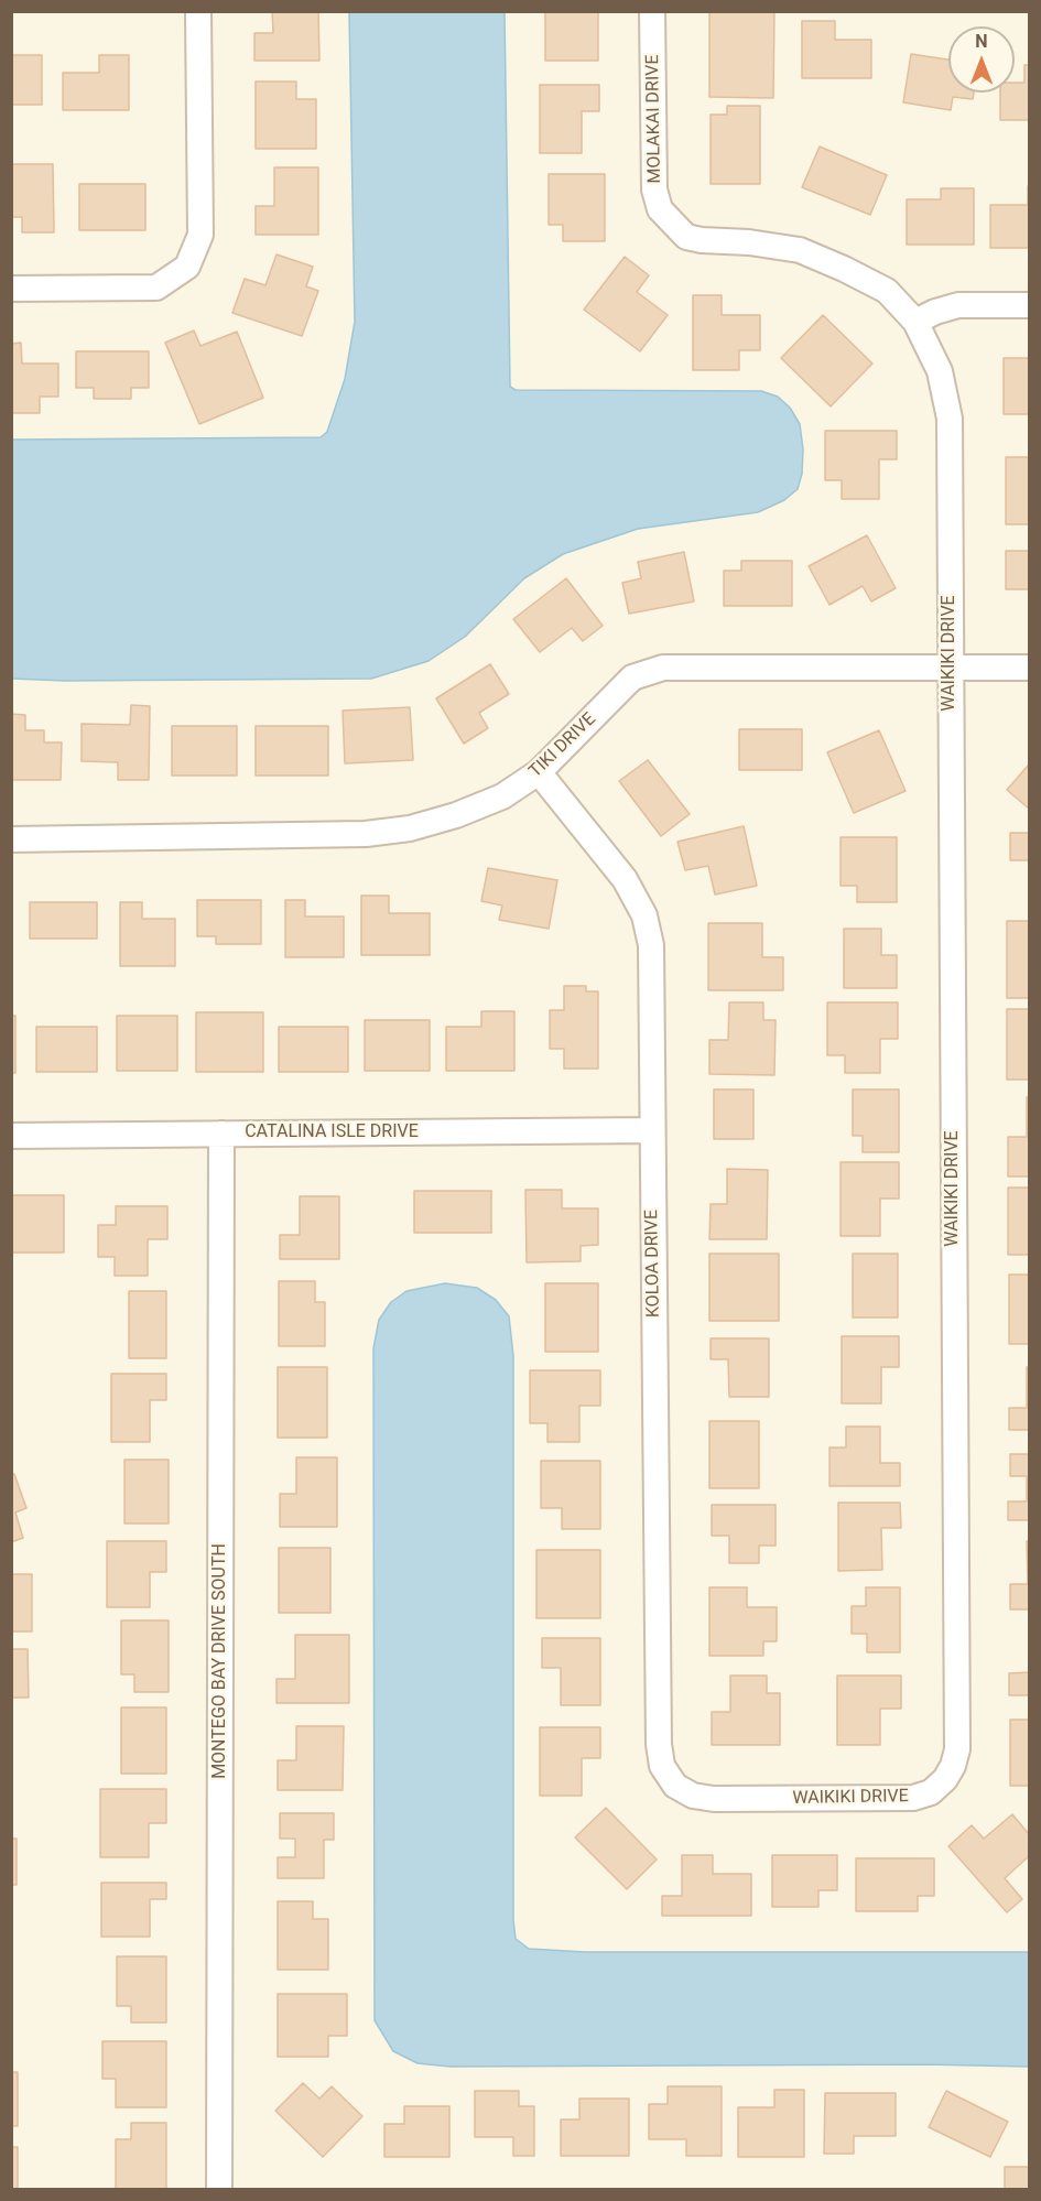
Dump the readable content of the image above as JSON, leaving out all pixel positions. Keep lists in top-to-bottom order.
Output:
{
  "streets": {
    "street": [
      "MOLAKAI DRIVE",
      "WAIKIKI DRIVE",
      "TIKI DRIVE",
      "CATALINA ISLE DRIVE",
      "KOLOA DRIVE",
      "MONTEGO BAY DRIVE SOUTH"
    ]
  },
  "crossings": [
    ["MOLAKAI DRIVE", "WAIKIKI DRIVE"],
    ["WAIKIKI DRIVE", "TIKI DRIVE"],
    ["WAIKIKI DRIVE", "KOLOA DRIVE"],
    ["TIKI DRIVE", "KOLOA DRIVE"],
    ["CATALINA ISLE DRIVE", "KOLOA DRIVE"],
    ["CATALINA ISLE DRIVE", "MONTEGO BAY DRIVE SOUTH"]
  ],
  "north": "top"
}
